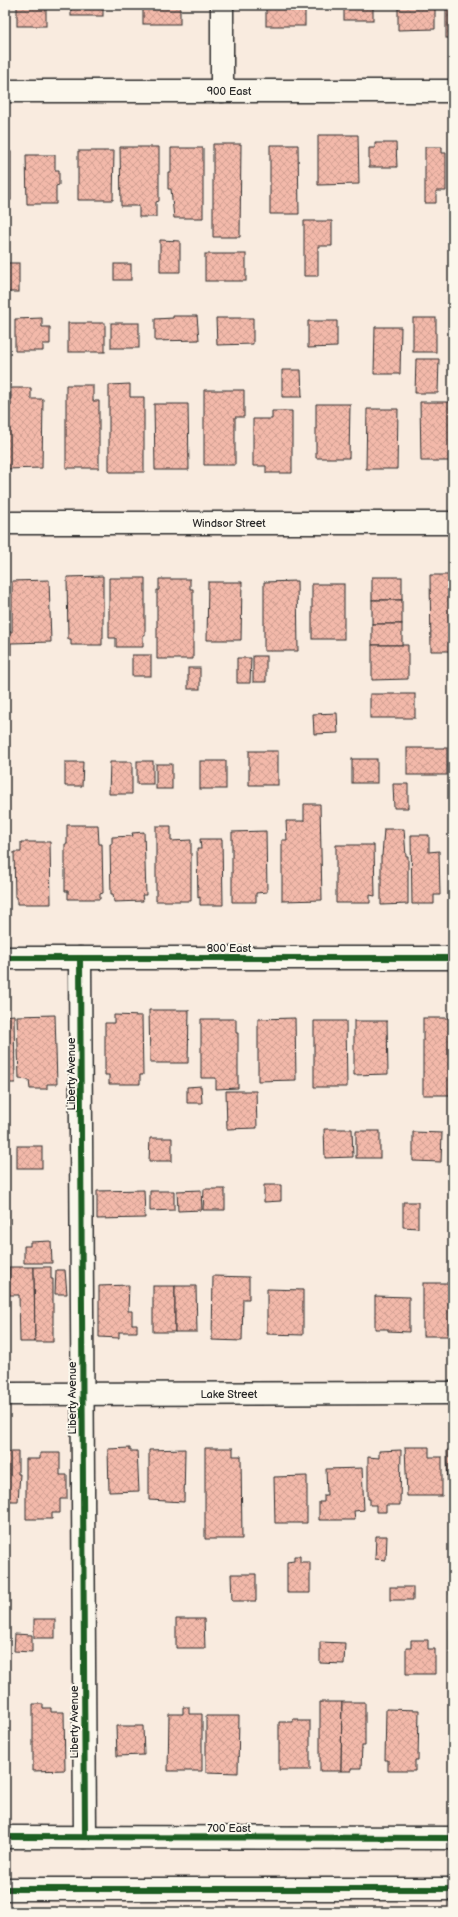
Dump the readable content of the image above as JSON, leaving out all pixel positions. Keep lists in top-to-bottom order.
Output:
{
  "streets": {
    "street": [
      "900 East",
      "Windsor Street",
      "800 East",
      "Liberty Avenue",
      "Lake Street",
      "700 East"
    ]
  },
  "crossings": [
    ["800 East", "Liberty Avenue"],
    ["Liberty Avenue", "Lake Street"],
    ["Liberty Avenue", "700 East"]
  ]
}
